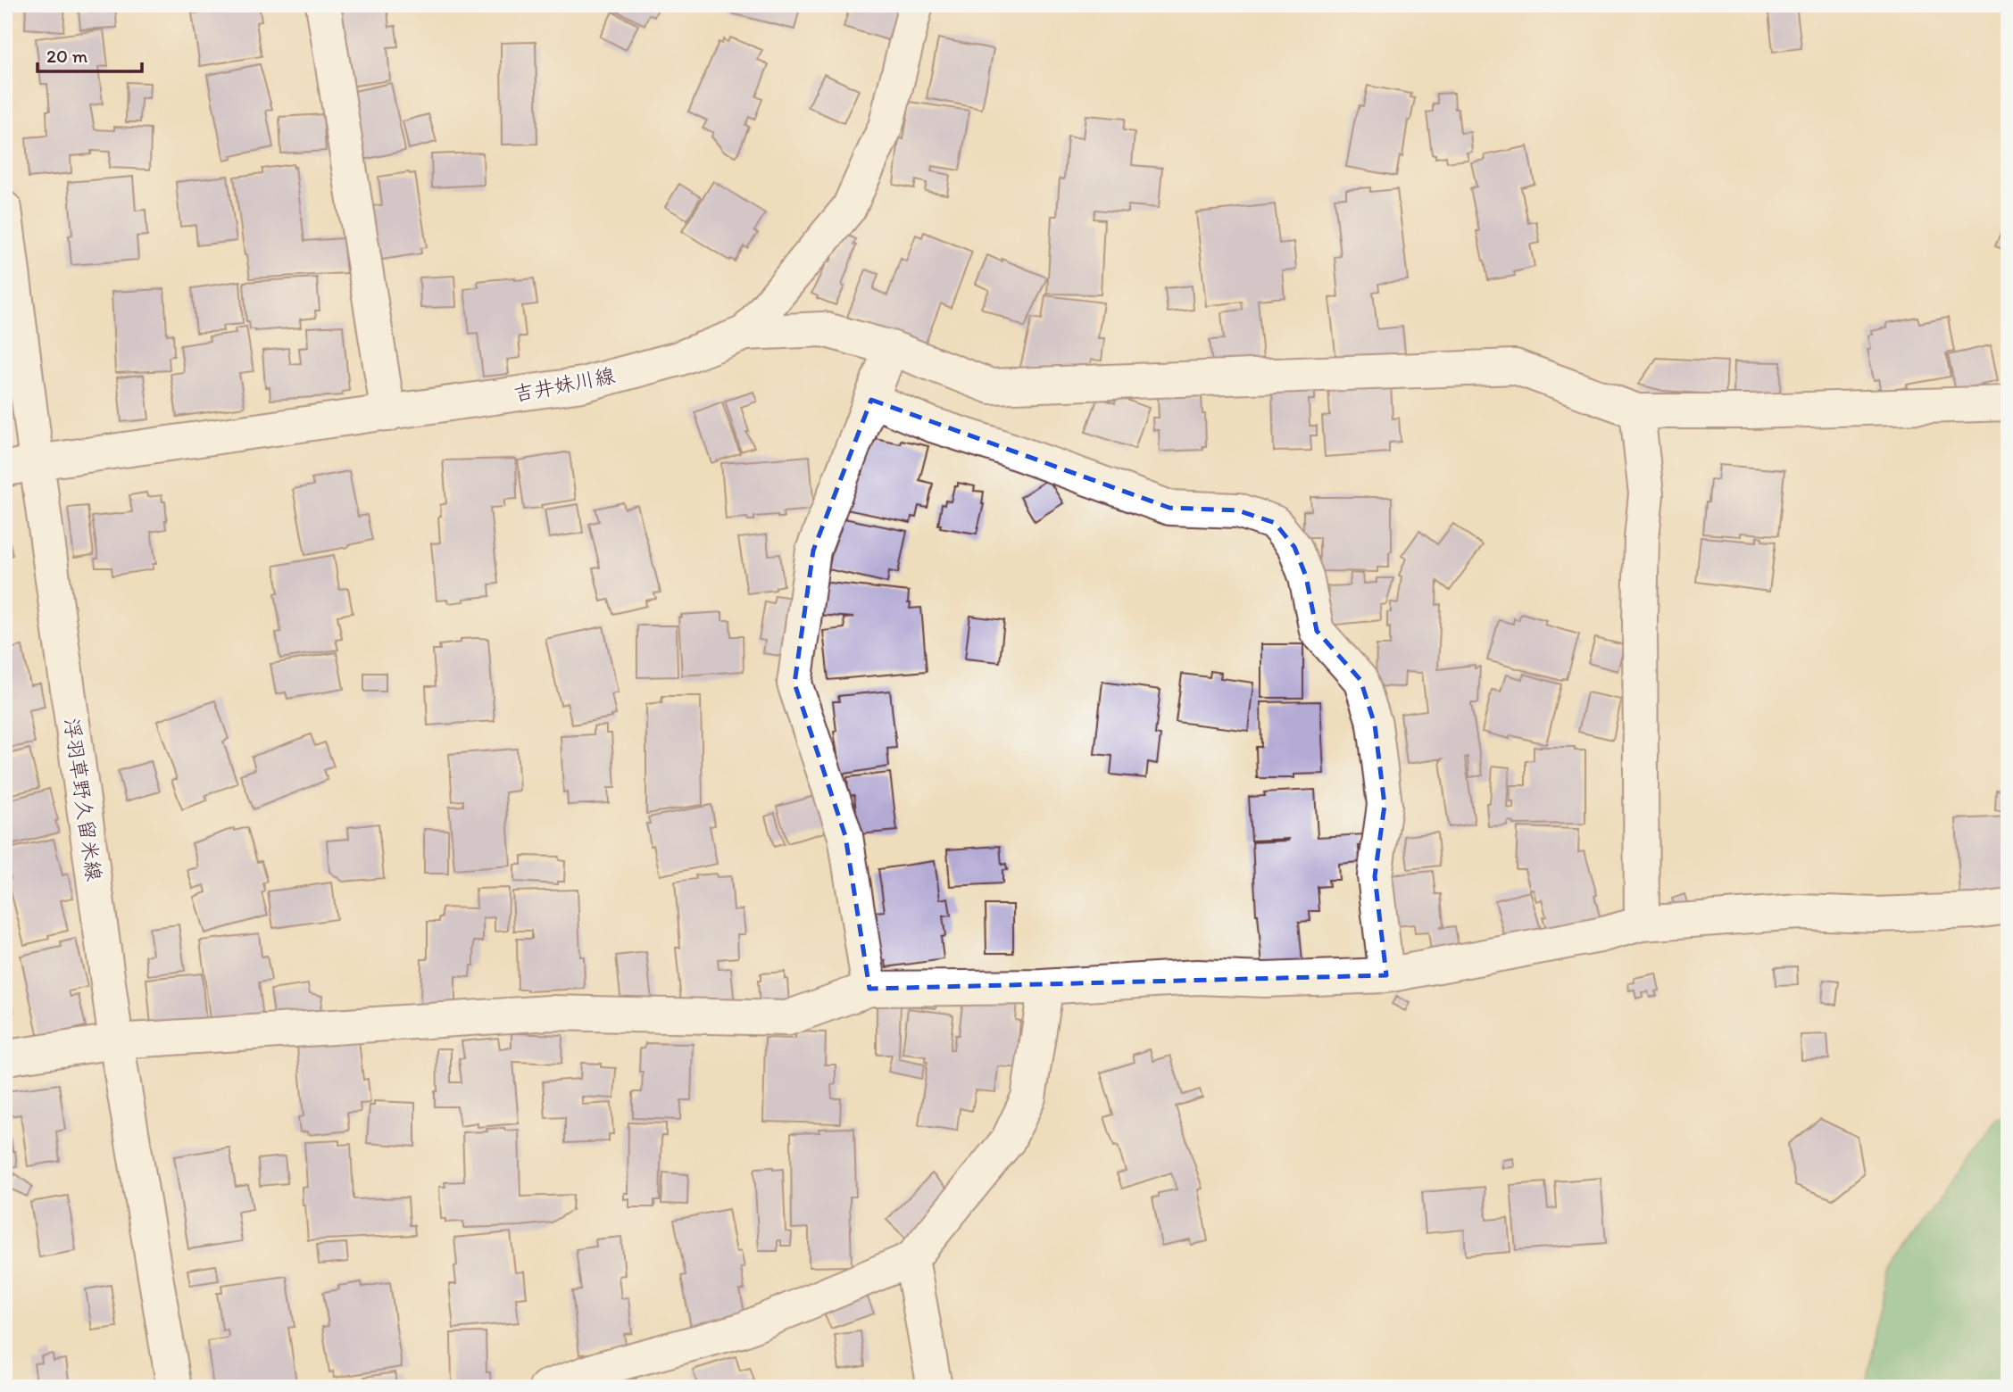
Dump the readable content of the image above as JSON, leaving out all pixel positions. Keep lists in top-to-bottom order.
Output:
{
  "streets": {
    "street": ["吉井妹川線", "浮羽草野久留米線"]
  },
  "crossings": [
    ["吉井妹川線", "浮羽草野久留米線"]
  ],
  "scale_bar": "20 m"
}
